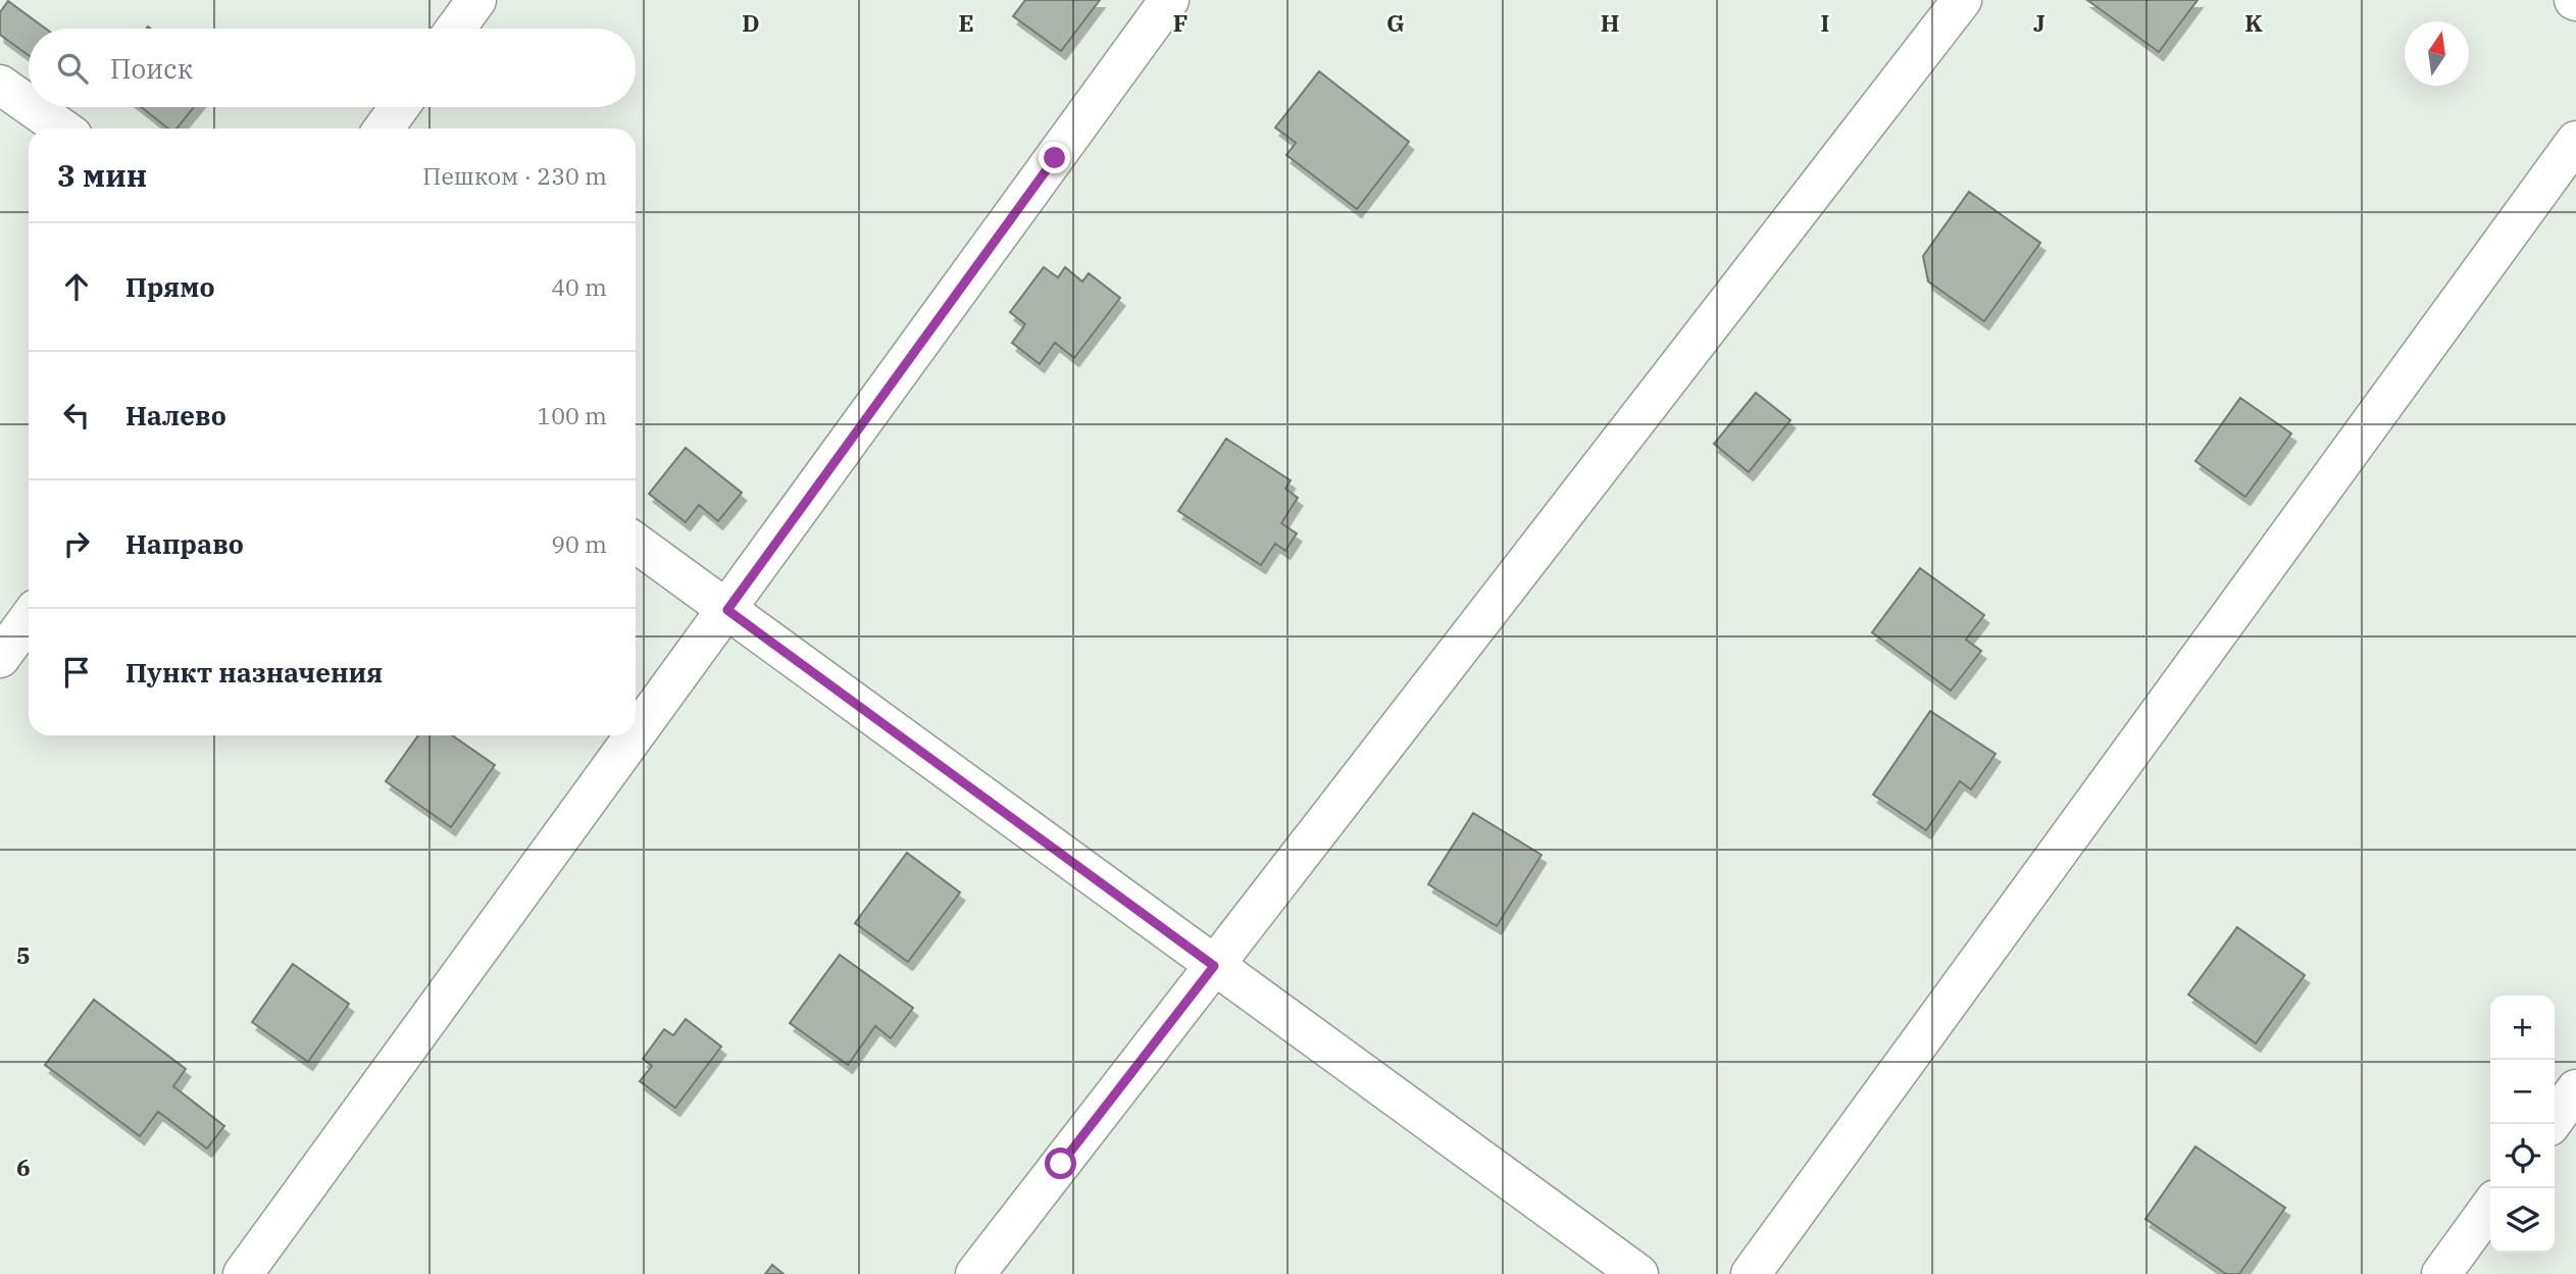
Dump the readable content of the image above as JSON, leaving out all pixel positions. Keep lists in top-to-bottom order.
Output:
{
  "north": "top",
  "page": {
    "search": "Поиск",
    "heading": ["3 мин", "Пешком · 230 m"],
    "list": [
      ["Прямо", "40 m"],
      ["Налево", "100 m"],
      ["Направо", "90 m"],
      "Пункт назначения"
    ],
    "map_buttons": ["+", "−"]
  },
  "grid": {
    "columns": [
      "D",
      "E",
      "F",
      "G",
      "H",
      "I",
      "J",
      "K"
    ],
    "rows": ["5", "6"]
  }
}
